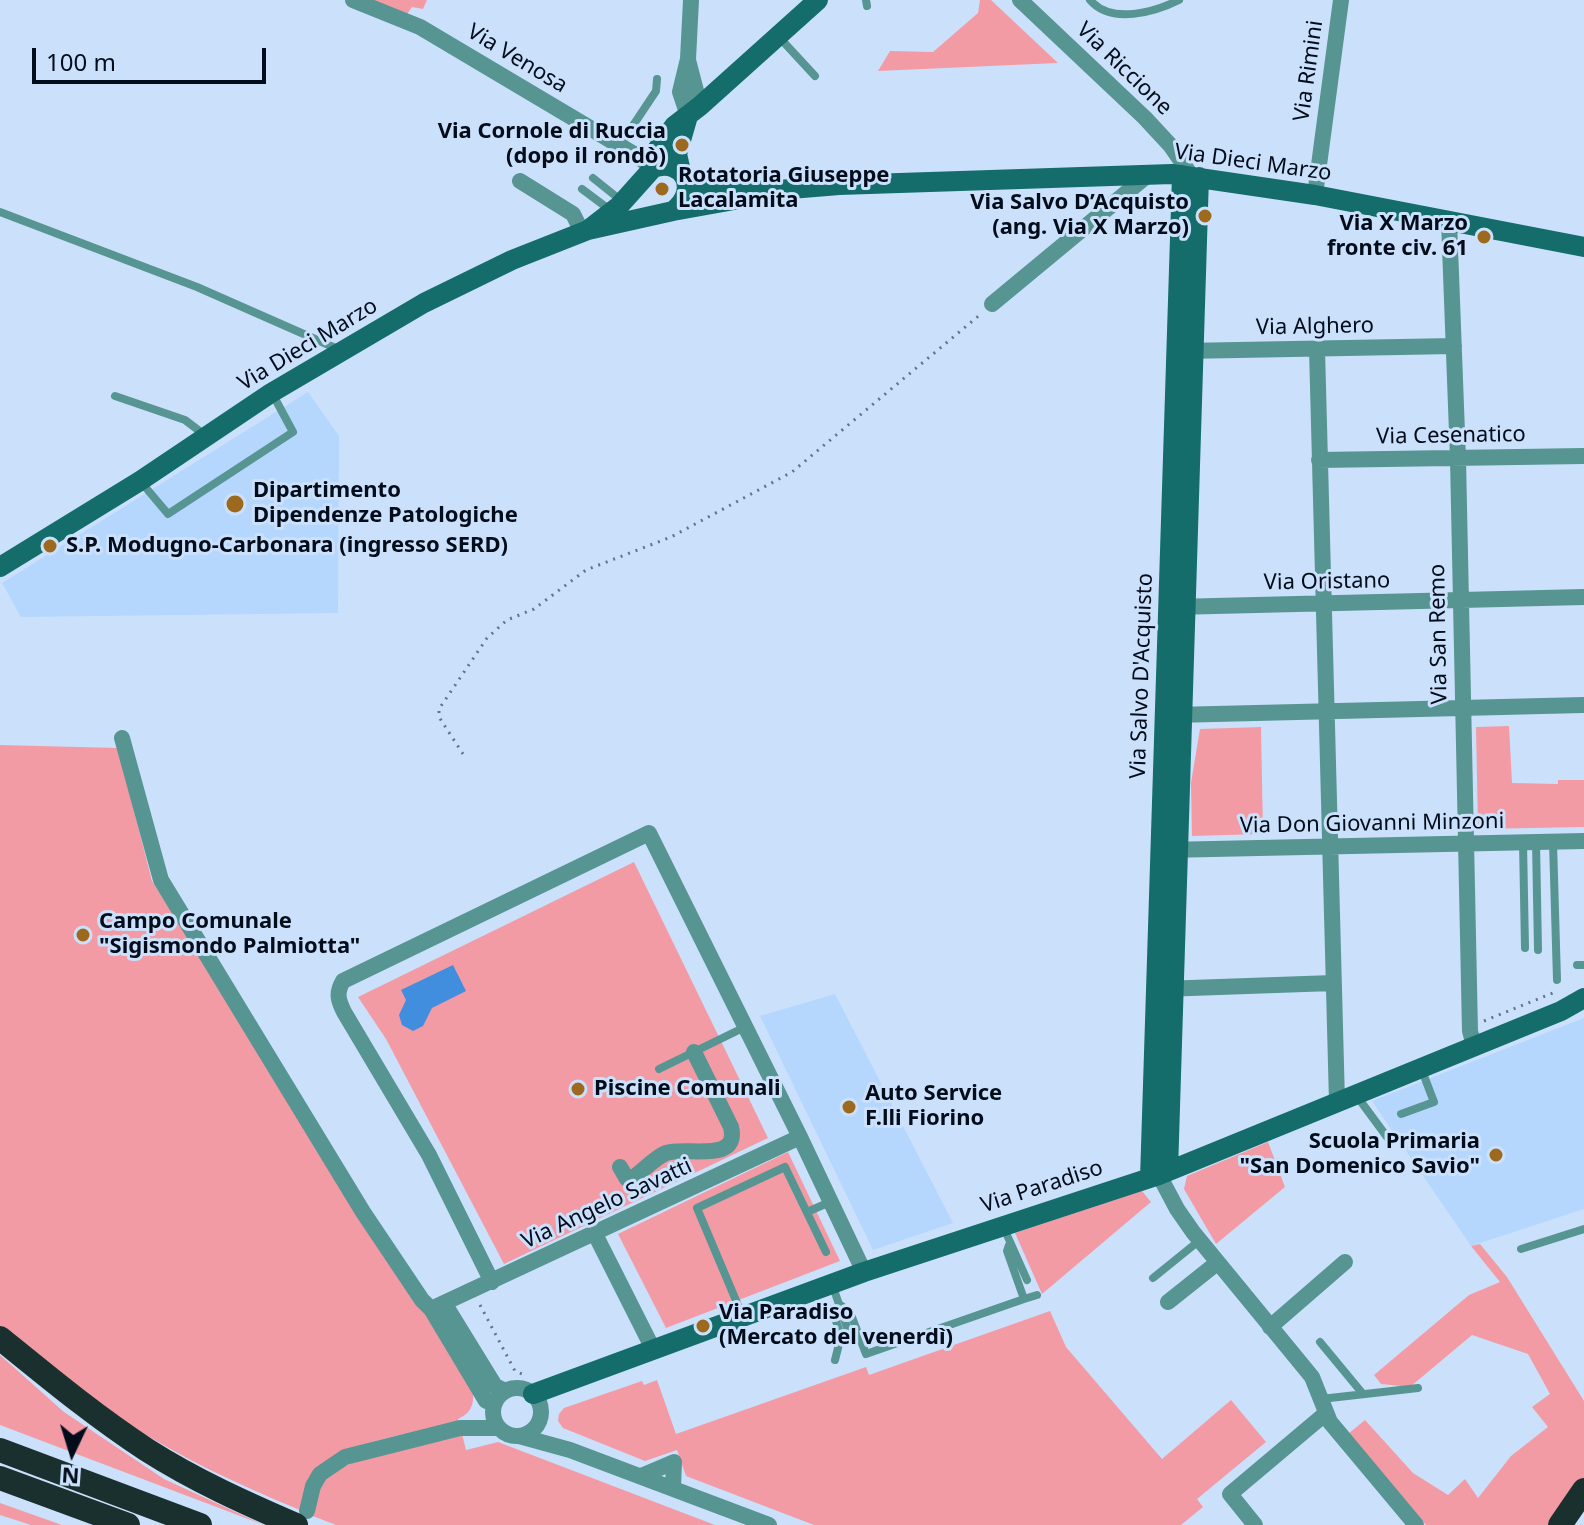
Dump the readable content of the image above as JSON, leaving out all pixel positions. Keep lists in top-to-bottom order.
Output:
{
  "streets": {
    "street": [
      "Via Venosa",
      "Via Riccione",
      "Via Rimini",
      "Via Dieci Marzo",
      "Via Alghero",
      "Via Cesenatico",
      "Via Oristano",
      "Via San Remo",
      "Via Salvo D'Acquisto",
      "Via Don Giovanni Minzoni",
      "Via Paradiso",
      "Via Angelo Savatti"
    ]
  },
  "crossings": [
    ["Via Venosa", "Via Dieci Marzo"],
    ["Via Riccione", "Via Dieci Marzo"],
    ["Via Riccione", "Via Salvo D'Acquisto"],
    ["Via Rimini", "Via Dieci Marzo"],
    ["Via Dieci Marzo", "Via San Remo"],
    ["Via Dieci Marzo", "Via Salvo D'Acquisto"],
    ["Via Alghero", "Via San Remo"],
    ["Via Alghero", "Via Salvo D'Acquisto"],
    ["Via Cesenatico", "Via San Remo"],
    ["Via Oristano", "Via San Remo"],
    ["Via Oristano", "Via Salvo D'Acquisto"],
    ["Via San Remo", "Via Don Giovanni Minzoni"],
    ["Via San Remo", "Via Paradiso"],
    ["Via Salvo D'Acquisto", "Via Don Giovanni Minzoni"],
    ["Via Salvo D'Acquisto", "Via Paradiso"]
  ],
  "places": [
    "Via Cornole di Ruccia (dopo il rondò)",
    "Rotatoria Giuseppe Lacalamita",
    "Via Salvo D’Acquisto (ang. Via X Marzo)",
    "Via X Marzo fronte civ. 61",
    "Dipartimento Dipendenze Patologiche",
    "S.P. Modugno-Carbonara (ingresso SERD)",
    "Campo Comunale \"Sigismondo Palmiotta\"",
    "Piscine Comunali",
    "Auto Service F.lli Fiorino",
    "Scuola Primaria \"San Domenico Savio\"",
    "Via Paradiso (Mercato del venerdì)"
  ],
  "scale_bar": "100 m",
  "north": "bottom"
}
